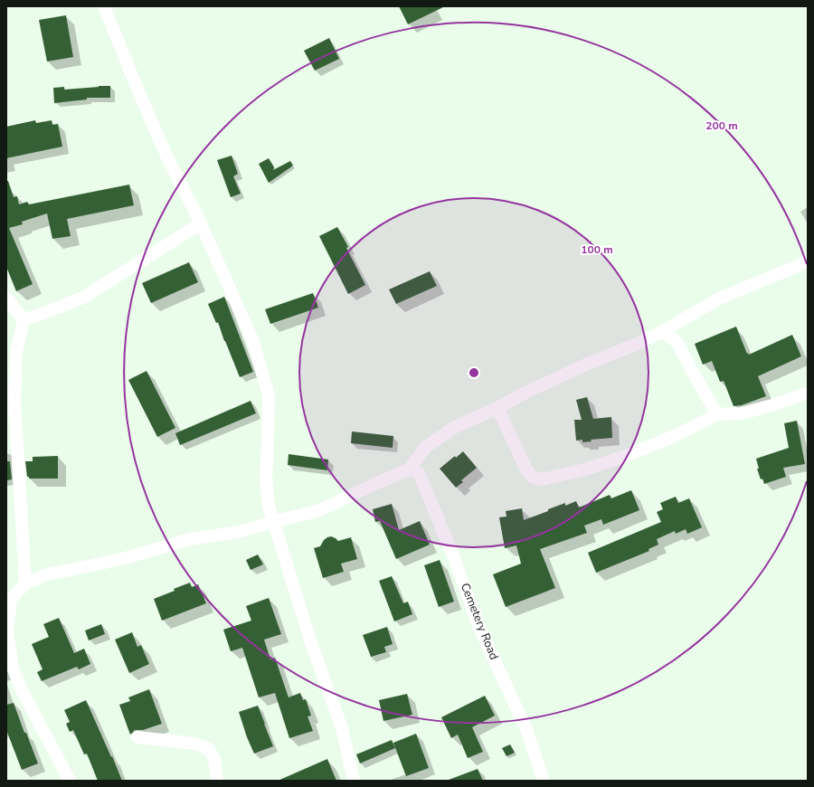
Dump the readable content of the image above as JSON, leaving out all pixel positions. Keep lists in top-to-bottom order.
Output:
{
  "streets": {
    "street": ["Cemetery Road"]
  },
  "rings": ["200 m", "100 m"]
}
